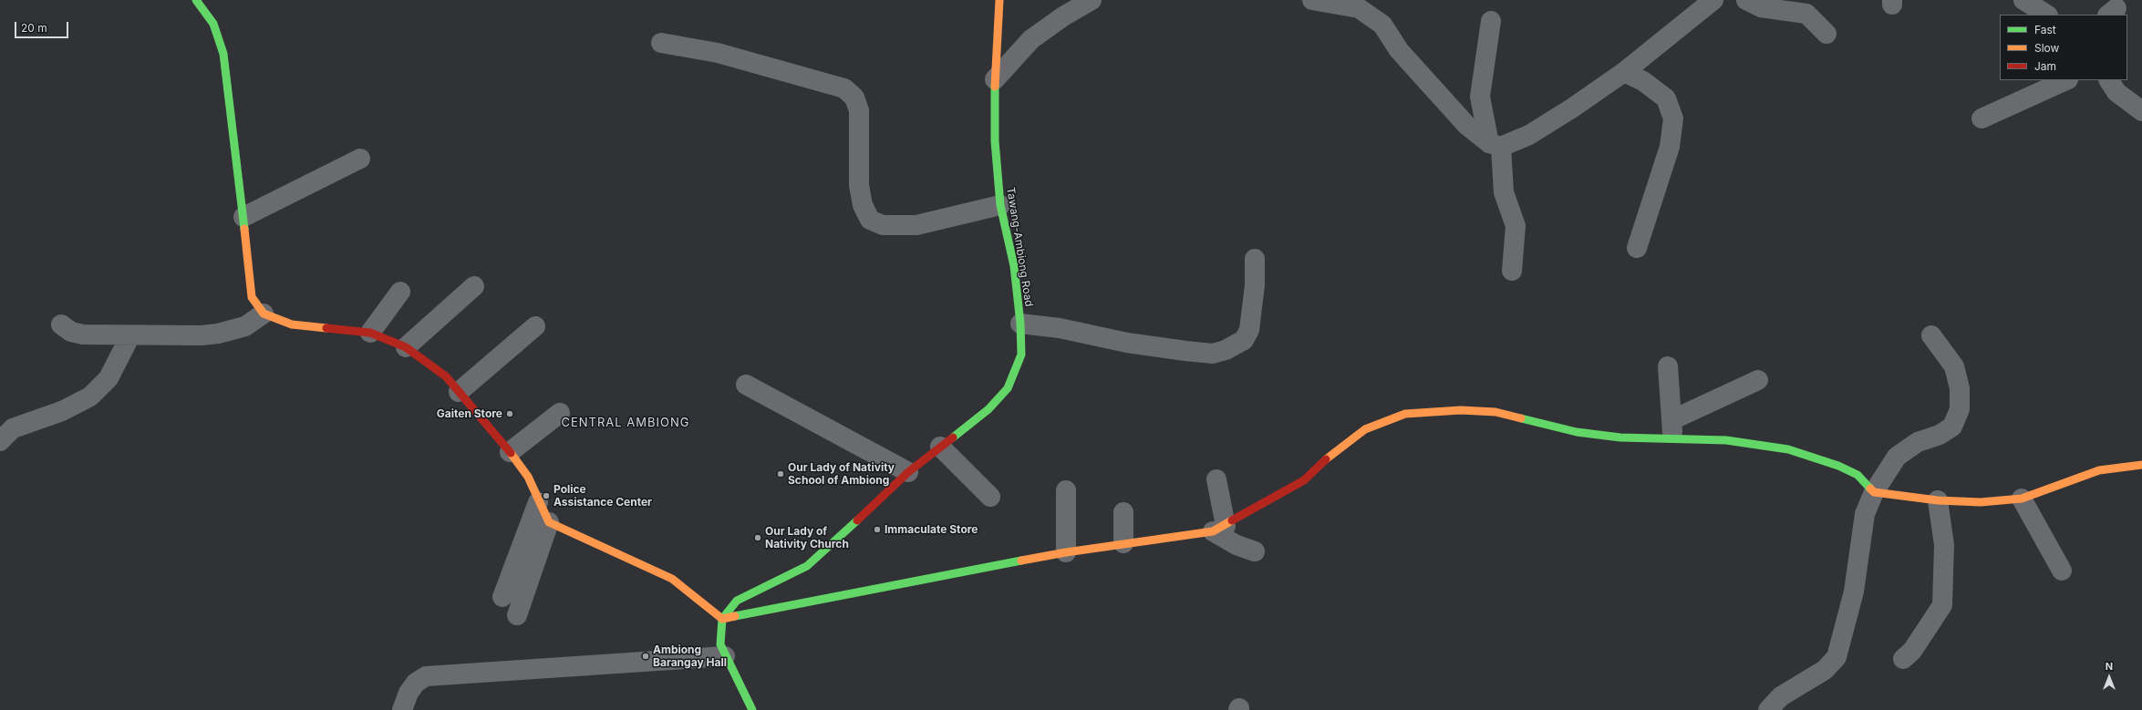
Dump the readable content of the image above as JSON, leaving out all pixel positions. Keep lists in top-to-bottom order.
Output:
{
  "streets": {
    "street": ["Tawang-Ambiong Road"]
  },
  "districts": ["CENTRAL AMBIONG"],
  "places": [
    "Gaiten Store",
    "Our Lady of Nativity School of Ambiong",
    "Police Assistance Center",
    "Immaculate Store",
    "Our Lady of Nativity Church",
    "Ambiong Barangay Hall"
  ],
  "legend": ["Fast", "Slow", "Jam"],
  "scale_bar": "20 m",
  "north": "top"
}
